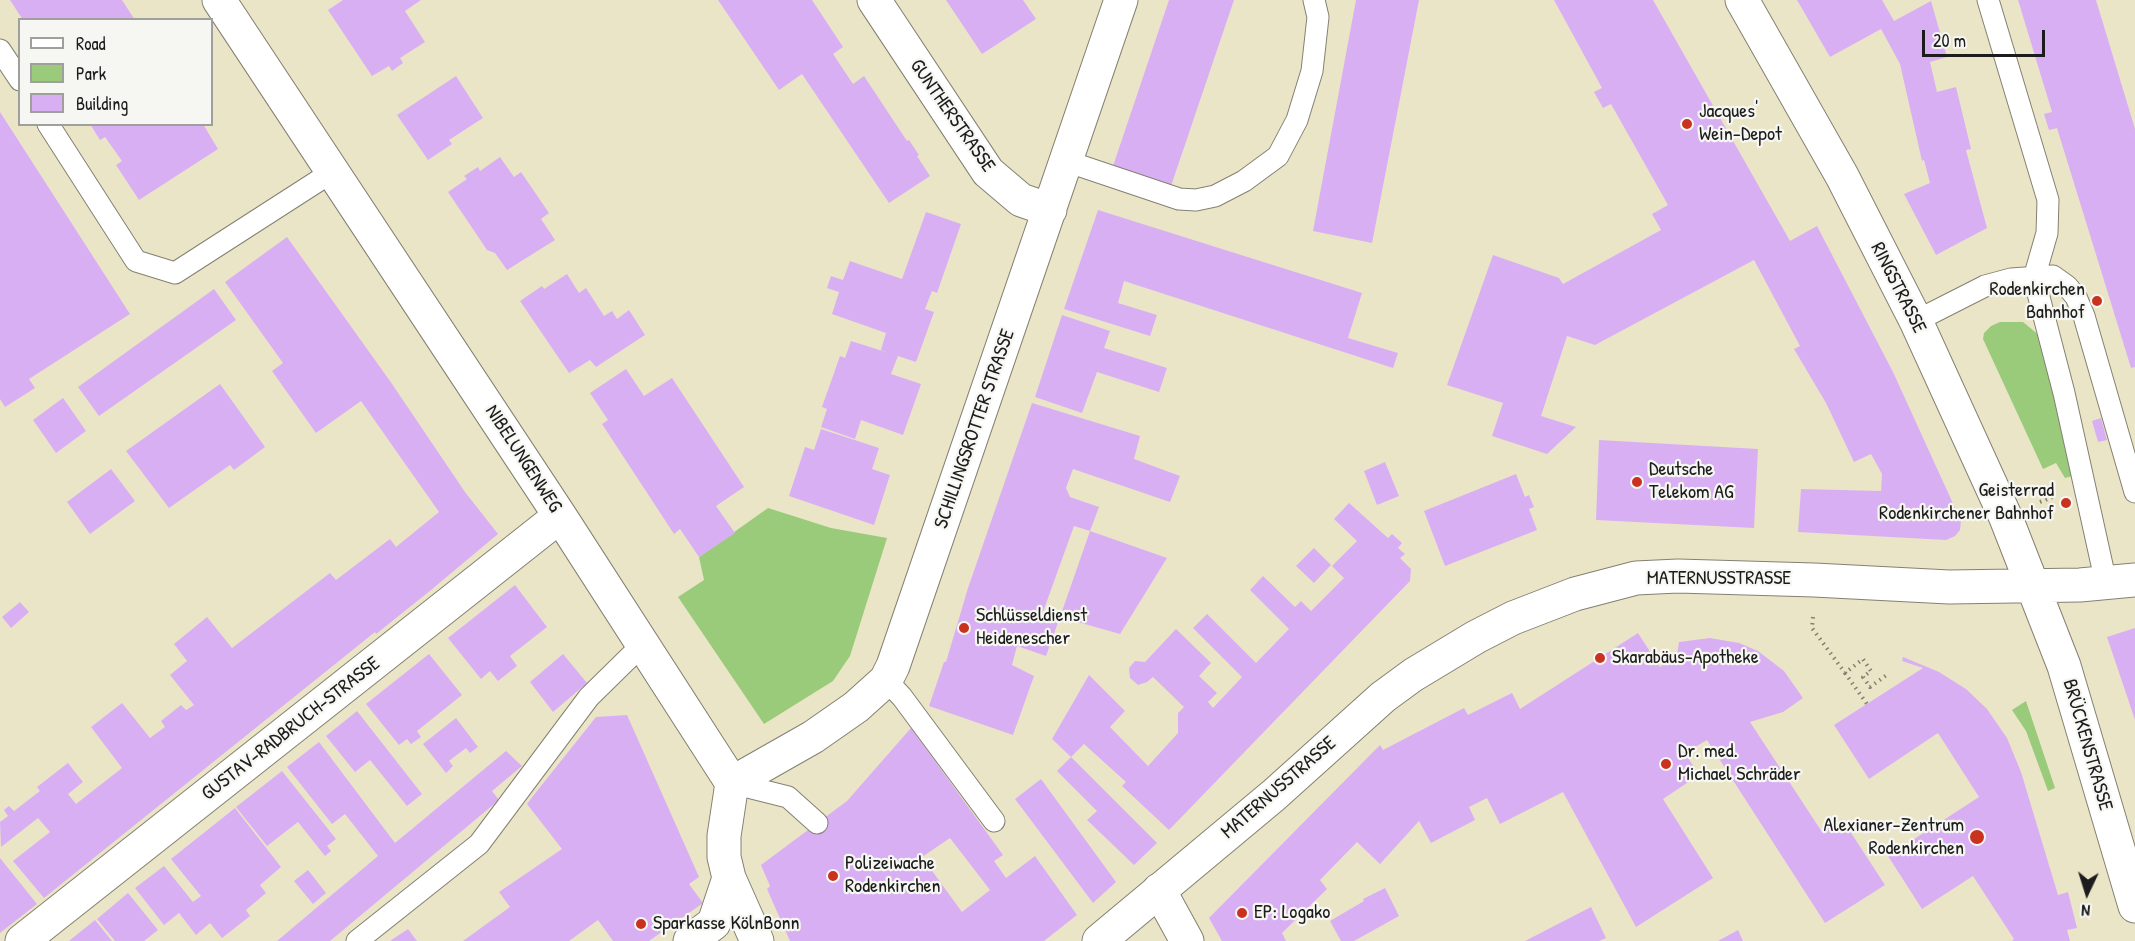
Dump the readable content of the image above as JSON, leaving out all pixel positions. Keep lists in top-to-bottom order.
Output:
{
  "streets": {
    "street": [
      "GUNTHERSTRASSE",
      "RINGSTRASSE",
      "SCHILLINGSROTTER STRASSE",
      "NIBELUNGENWEG",
      "MATERNUSSTRASSE",
      "GUSTAV-RADBRUCH-STRASSE",
      "BRÜCKENSTRASSE"
    ]
  },
  "crossings": [
    ["GUNTHERSTRASSE", "SCHILLINGSROTTER STRASSE"],
    ["RINGSTRASSE", "MATERNUSSTRASSE"],
    ["RINGSTRASSE", "BRÜCKENSTRASSE"],
    ["SCHILLINGSROTTER STRASSE", "NIBELUNGENWEG"],
    ["NIBELUNGENWEG", "GUSTAV-RADBRUCH-STRASSE"],
    ["MATERNUSSTRASSE", "BRÜCKENSTRASSE"]
  ],
  "places": [
    "Jacques' Wein-Depot",
    "Rodenkirchen Bahnhof",
    "Deutsche Telekom AG",
    "Geisterrad Rodenkirchener Bahnhof",
    "Schlüsseldienst Heidenescher",
    "Skarabäus-Apotheke",
    "Dr. med. Michael Schräder",
    "Alexianer-Zentrum Rodenkirchen",
    "Polizeiwache Rodenkirchen",
    "EP: Logako",
    "Sparkasse KölnBonn"
  ],
  "legend": ["Road", "Park", "Building"],
  "scale_bar": "20 m",
  "north": "bottom"
}
